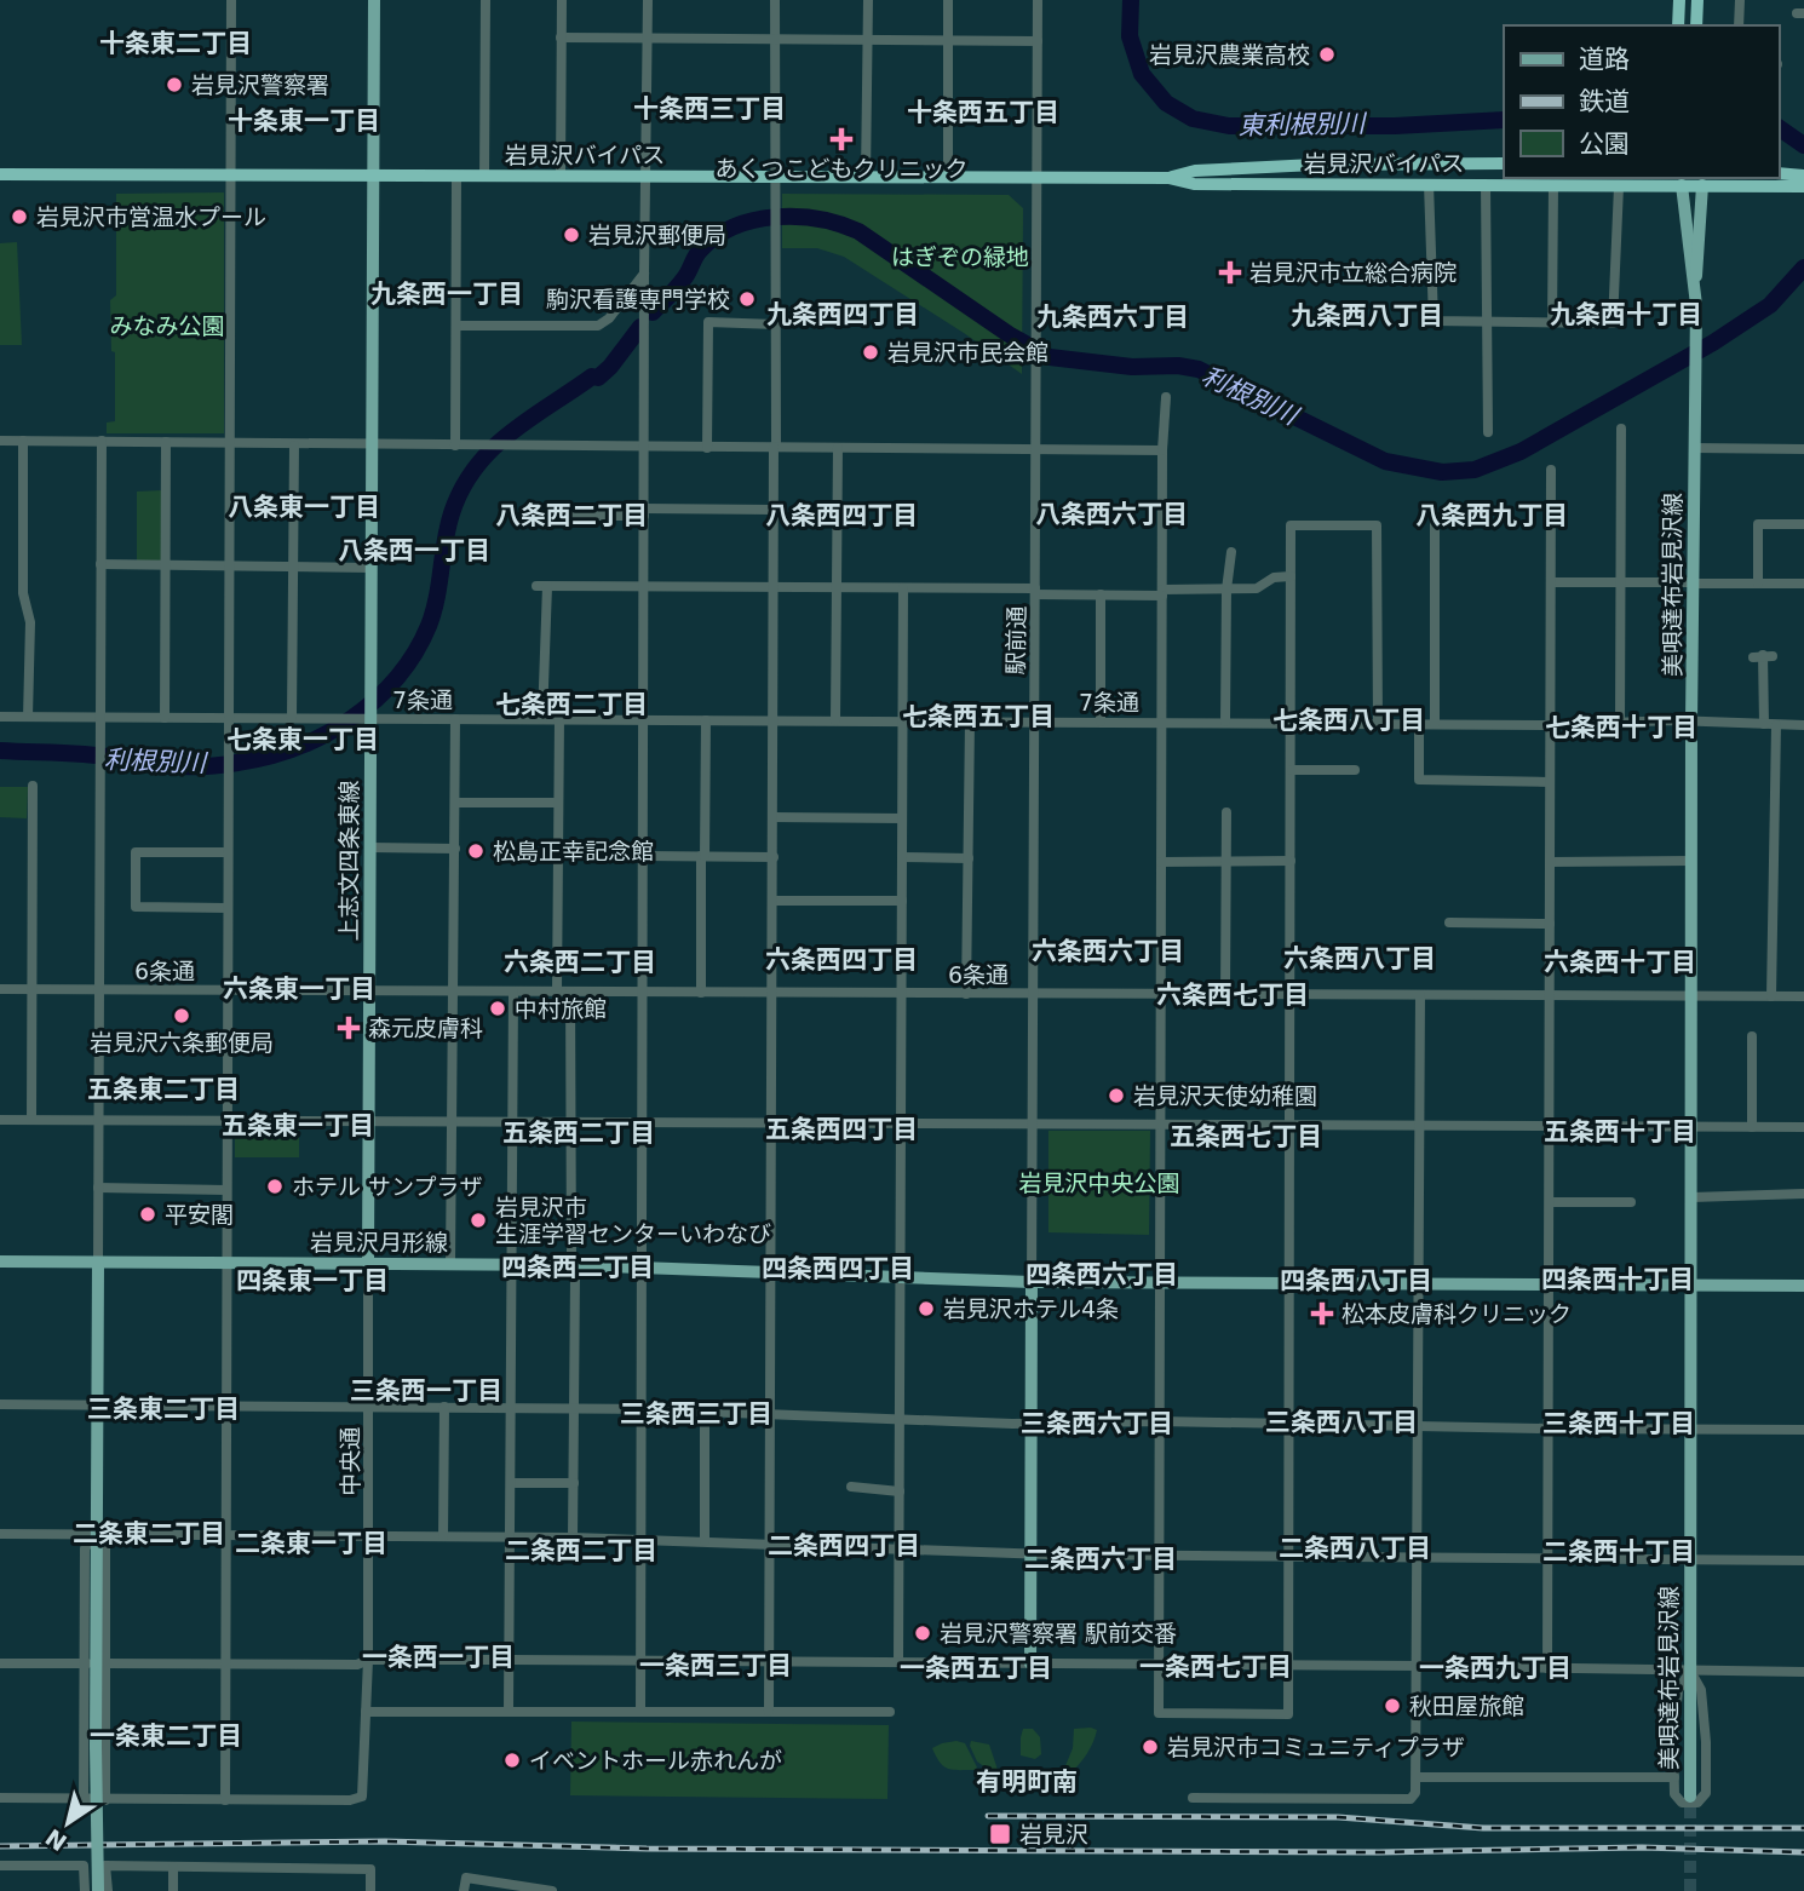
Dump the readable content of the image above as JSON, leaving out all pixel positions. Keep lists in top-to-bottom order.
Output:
{
  "streets": {
    "highway": ["岩見沢バイパス"],
    "main road": ["美唄達布岩見沢線", "上志文四条東線", "岩見沢月形線"],
    "street": [
      "駅前通",
      "7条通",
      "6条通",
      "中央通"
    ]
  },
  "crossings": [
    ["岩見沢バイパス", "美唄達布岩見沢線"],
    ["岩見沢バイパス", "駅前通"],
    ["岩見沢バイパス", "上志文四条東線"],
    ["美唄達布岩見沢線", "7条通"],
    ["美唄達布岩見沢線", "6条通"],
    ["美唄達布岩見沢線", "岩見沢月形線"],
    ["駅前通", "7条通"],
    ["駅前通", "6条通"],
    ["駅前通", "岩見沢月形線"],
    ["7条通", "上志文四条東線"],
    ["上志文四条東線", "6条通"],
    ["上志文四条東線", "岩見沢月形線"],
    ["上志文四条東線", "中央通"],
    ["岩見沢月形線", "中央通"]
  ],
  "districts": [
    "十条東二丁目",
    "十条西三丁目",
    "十条西五丁目",
    "十条東一丁目",
    "九条西一丁目",
    "九条西四丁目",
    "九条西十丁目",
    "九条西八丁目",
    "九条西六丁目",
    "八条東一丁目",
    "八条西六丁目",
    "八条西二丁目",
    "八条西四丁目",
    "八条西九丁目",
    "八条西一丁目",
    "七条西二丁目",
    "七条西五丁目",
    "七条西八丁目",
    "七条西十丁目",
    "七条東一丁目",
    "六条西六丁目",
    "六条西八丁目",
    "六条西四丁目",
    "六条西二丁目",
    "六条西十丁目",
    "六条東一丁目",
    "六条西七丁目",
    "五条東二丁目",
    "五条東一丁目",
    "五条西四丁目",
    "五条西十丁目",
    "五条西二丁目",
    "五条西七丁目",
    "四条西二丁目",
    "四条西四丁目",
    "四条西六丁目",
    "四条西十丁目",
    "四条東一丁目",
    "四条西八丁目",
    "三条西一丁目",
    "三条東二丁目",
    "三条西三丁目",
    "三条西八丁目",
    "三条西六丁目",
    "三条西十丁目",
    "二条東二丁目",
    "二条東一丁目",
    "二条西四丁目",
    "二条西八丁目",
    "二条西二丁目",
    "二条西十丁目",
    "二条西六丁目",
    "一条西一丁目",
    "一条西三丁目",
    "一条西七丁目",
    "一条西五丁目",
    "一条西九丁目",
    "一条東二丁目",
    "有明町南"
  ],
  "water": ["東利根別川", "利根別川"],
  "parks": ["はぎぞの緑地", "みなみ公園", "岩見沢中央公園"],
  "places": {
    "other": [
      "岩見沢農業高校",
      "岩見沢警察署",
      "岩見沢市営温水プール",
      "岩見沢郵便局",
      "駒沢看護専門学校",
      "岩見沢市民会館",
      "松島正幸記念館",
      "中村旅館",
      "岩見沢六条郵便局",
      "岩見沢天使幼稚園",
      "ホテル サンプラザ",
      "平安閣",
      "岩見沢市 生涯学習センターいわなび",
      "岩見沢ホテル4条",
      "岩見沢警察署 駅前交番",
      "秋田屋旅館",
      "岩見沢市コミュニティプラザ",
      "イベントホール赤れんが"
    ],
    "health": [
      "あくつこどもクリニック",
      "岩見沢市立総合病院",
      "森元皮膚科",
      "松本皮膚科クリニック"
    ],
    "transit": ["岩見沢"]
  },
  "legend": ["道路", "鉄道", "公園"],
  "north": "bottom left"
}
